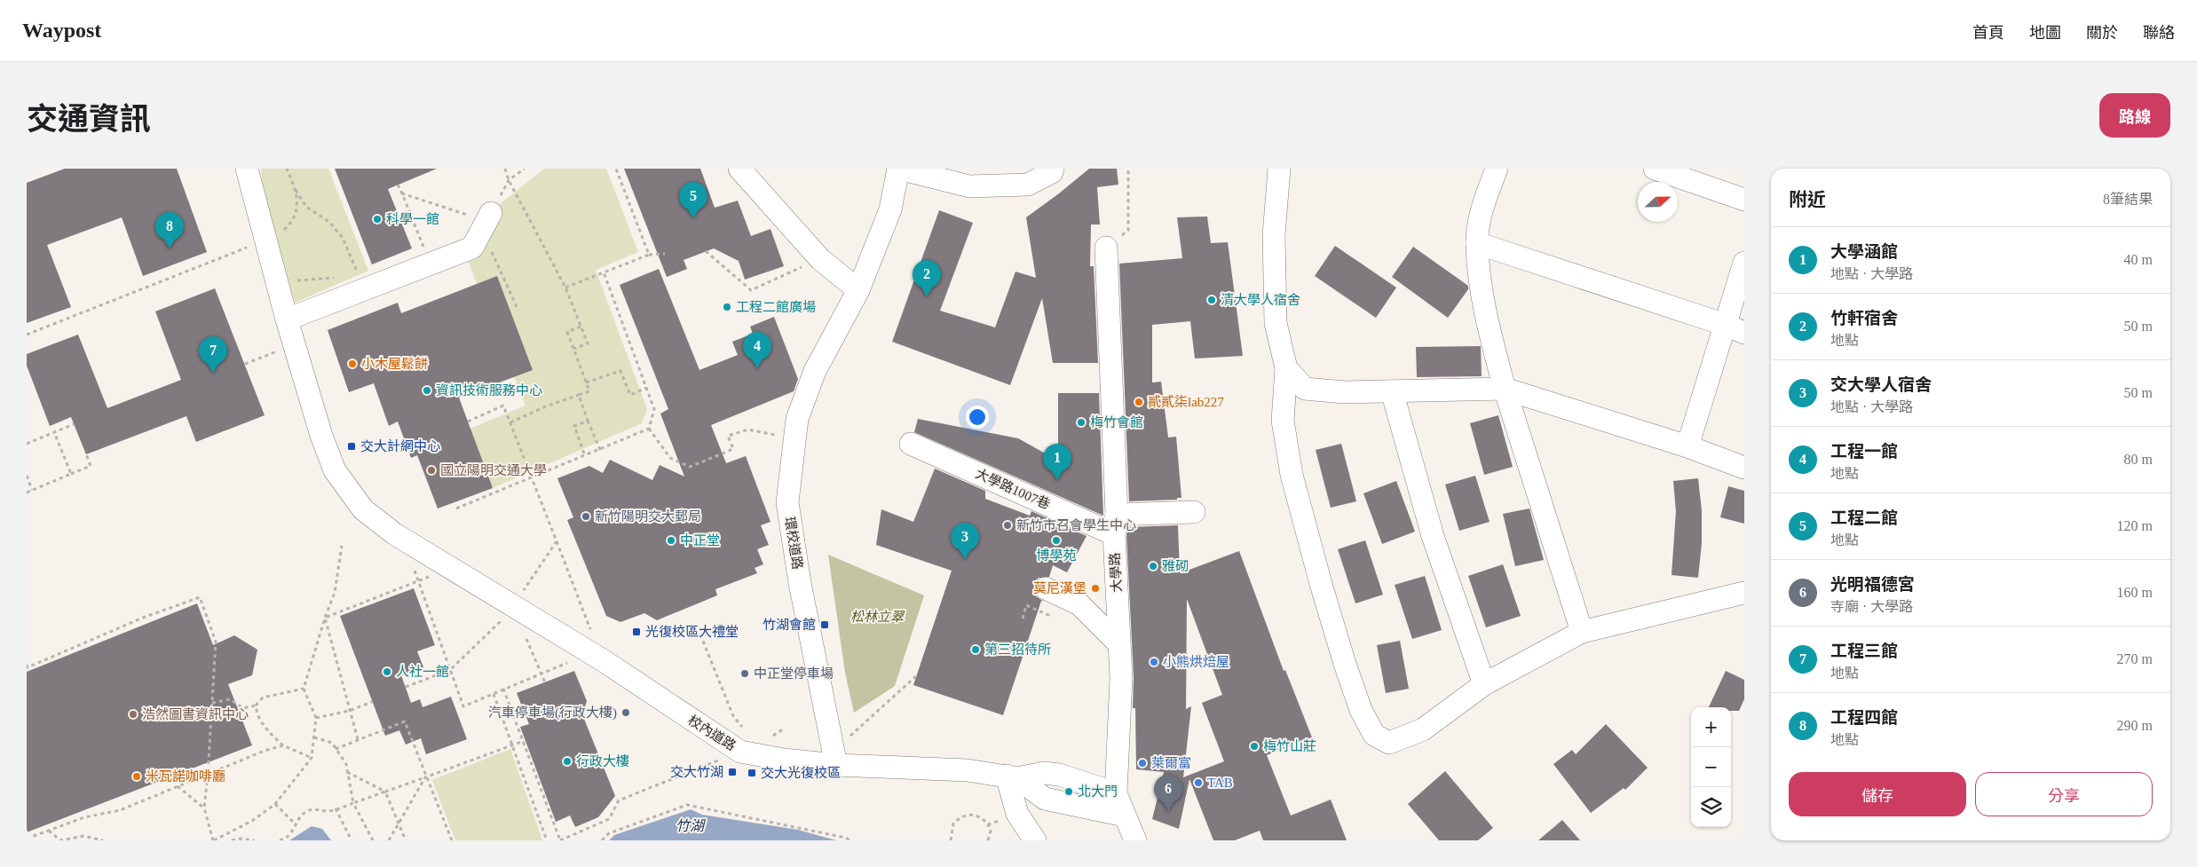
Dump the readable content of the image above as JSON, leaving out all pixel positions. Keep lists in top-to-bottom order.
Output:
{
  "streets": {
    "street": [
      "大學路1007巷",
      "環校道路",
      "大學路",
      "校內道路"
    ]
  },
  "crossings": [
    ["大學路1007巷", "大學路"],
    ["環校道路", "校內道路"]
  ],
  "water": ["竹湖"],
  "parks": ["松林立翠"],
  "places": {
    "other": [
      "科學一館",
      "清大學人宿舍",
      "工程二館廣場",
      "小木屋鬆餅",
      "資訊技術服務中心",
      "貳貳柒lab227",
      "梅竹會館",
      "國立陽明交通大學",
      "新竹陽明交大郵局",
      "新竹市召會學生中心",
      "中正堂",
      "博學苑",
      "雅砌",
      "莫尼漢堡",
      "第三招待所",
      "小熊烘焙屋",
      "人社一館",
      "中正堂停車場",
      "汽車停車場(行政大樓)",
      "浩然圖書資訊中心",
      "梅竹山莊",
      "行政大樓",
      "萊爾富",
      "米瓦諾咖啡廳",
      "TAB",
      "北大門"
    ],
    "transit": [
      "交大計網中心",
      "竹湖會館",
      "光復校區大禮堂",
      "交大竹湖",
      "交大光復校區"
    ]
  },
  "north": "right",
  "page": {
    "header": "Waypost",
    "nav": [
      "首頁",
      "地圖",
      "關於",
      "聯絡"
    ],
    "title": "交通資訊",
    "buttons": [
      "路線",
      ["儲存", "分享"]
    ],
    "heading": ["附近", "8筆結果"],
    "pins": [
      "5",
      "8",
      "2",
      "4",
      "7",
      "1",
      "3",
      "6"
    ],
    "list": [
      {
        "mark": "1",
        "name": "大學涵館",
        "note": "地點 · 大學路",
        "value": "40 m"
      },
      {
        "mark": "2",
        "name": "竹軒宿舍",
        "note": "地點",
        "value": "50 m"
      },
      {
        "mark": "3",
        "name": "交大學人宿舍",
        "note": "地點 · 大學路",
        "value": "50 m"
      },
      {
        "mark": "4",
        "name": "工程一館",
        "note": "地點",
        "value": "80 m"
      },
      {
        "mark": "5",
        "name": "工程二館",
        "note": "地點",
        "value": "120 m"
      },
      {
        "mark": "6",
        "name": "光明福德宮",
        "note": "寺廟 · 大學路",
        "value": "160 m"
      },
      {
        "mark": "7",
        "name": "工程三館",
        "note": "地點",
        "value": "270 m"
      },
      {
        "mark": "8",
        "name": "工程四館",
        "note": "地點",
        "value": "290 m"
      }
    ],
    "map_buttons": ["+", "−"]
  }
}
